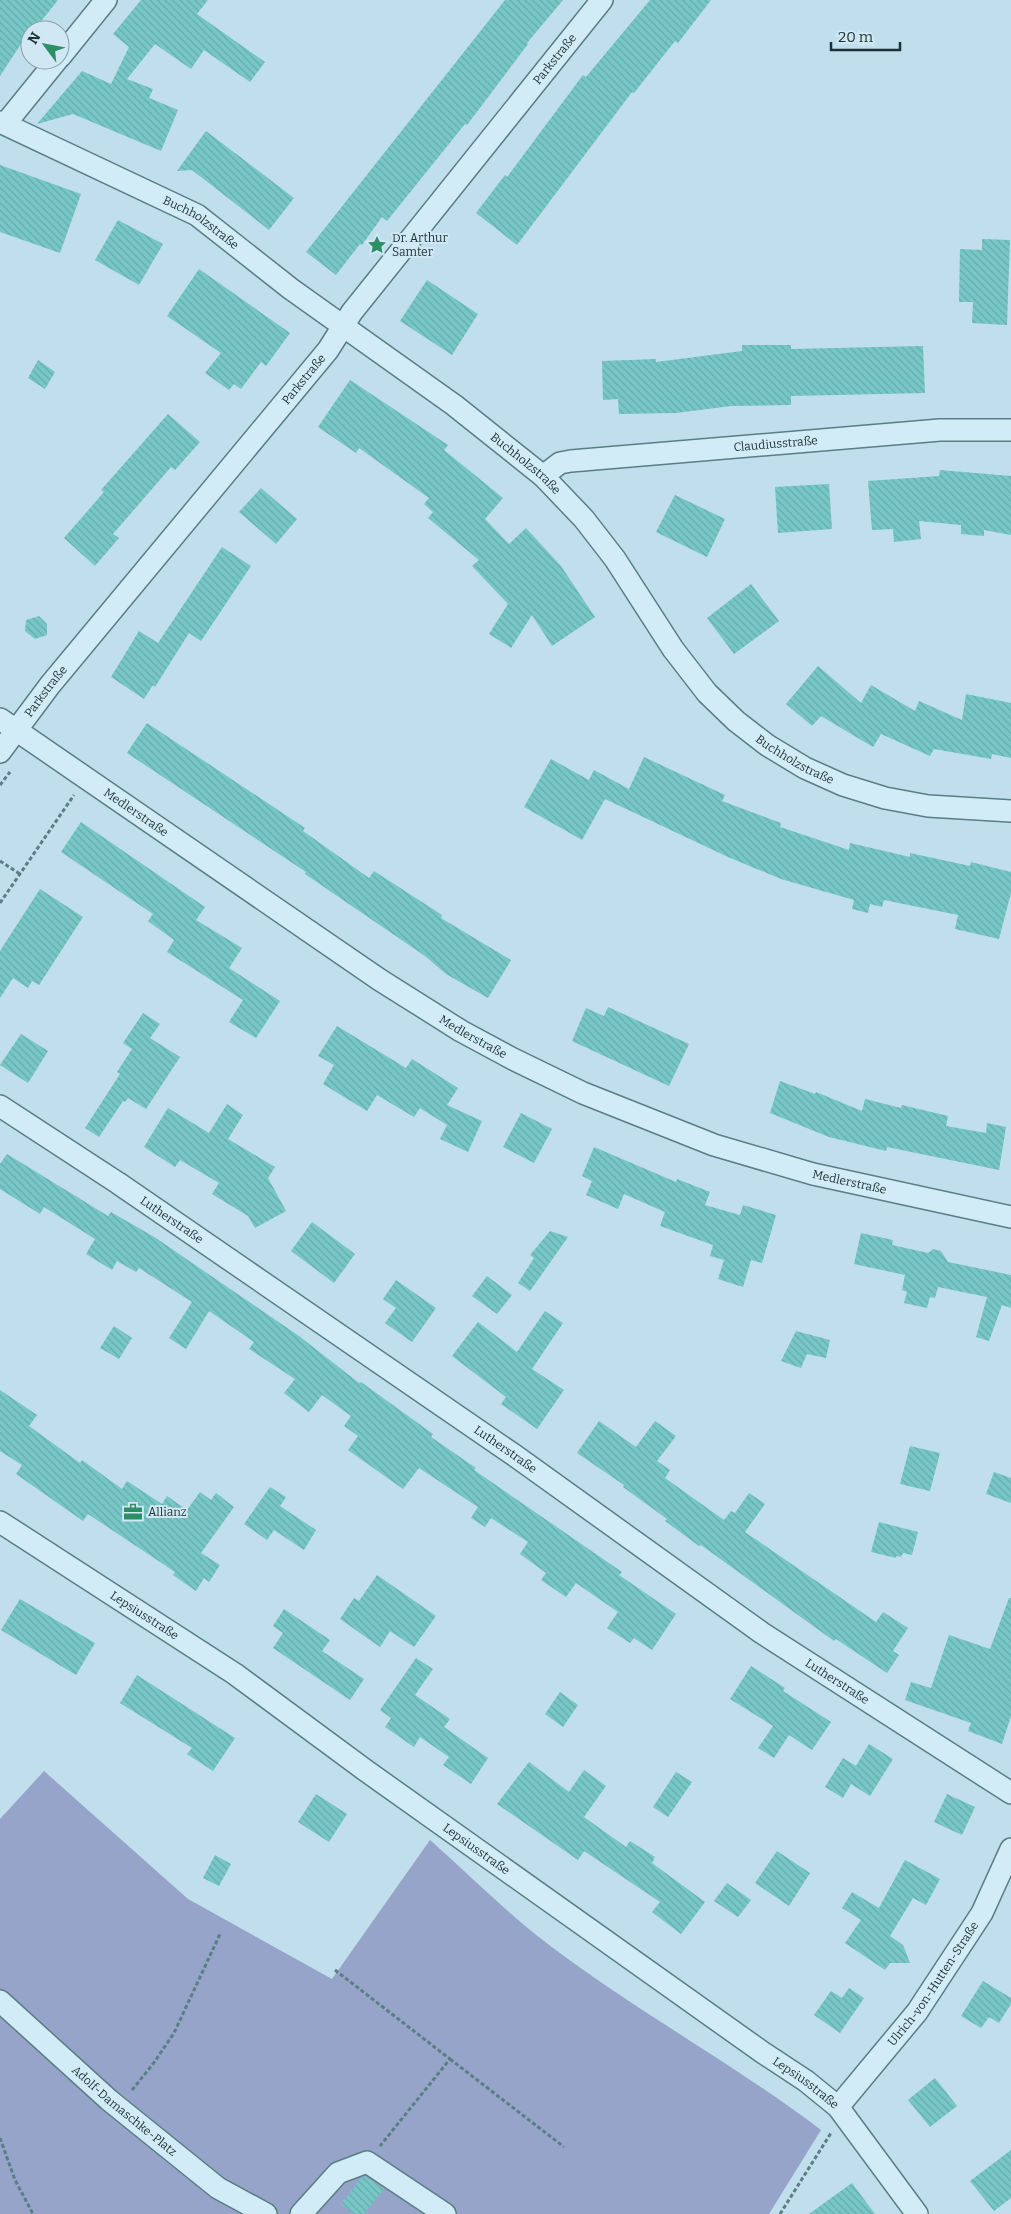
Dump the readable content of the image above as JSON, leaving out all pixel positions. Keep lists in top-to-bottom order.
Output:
{
  "streets": {
    "street": [
      "Parkstraße",
      "Buchholzstraße",
      "Claudiusstraße",
      "Medlerstraße",
      "Lutherstraße",
      "Lepsiusstraße",
      "Ulrich-von-Hutten-Straße",
      "Adolf-Damaschke-Platz"
    ]
  },
  "crossings": [
    ["Parkstraße", "Buchholzstraße"],
    ["Parkstraße", "Medlerstraße"],
    ["Buchholzstraße", "Claudiusstraße"],
    ["Lepsiusstraße", "Ulrich-von-Hutten-Straße"]
  ],
  "places": {
    "place": ["Dr. Arthur Samter"],
    "office": ["Allianz"]
  },
  "scale_bar": "20 m",
  "north": "top left"
}
